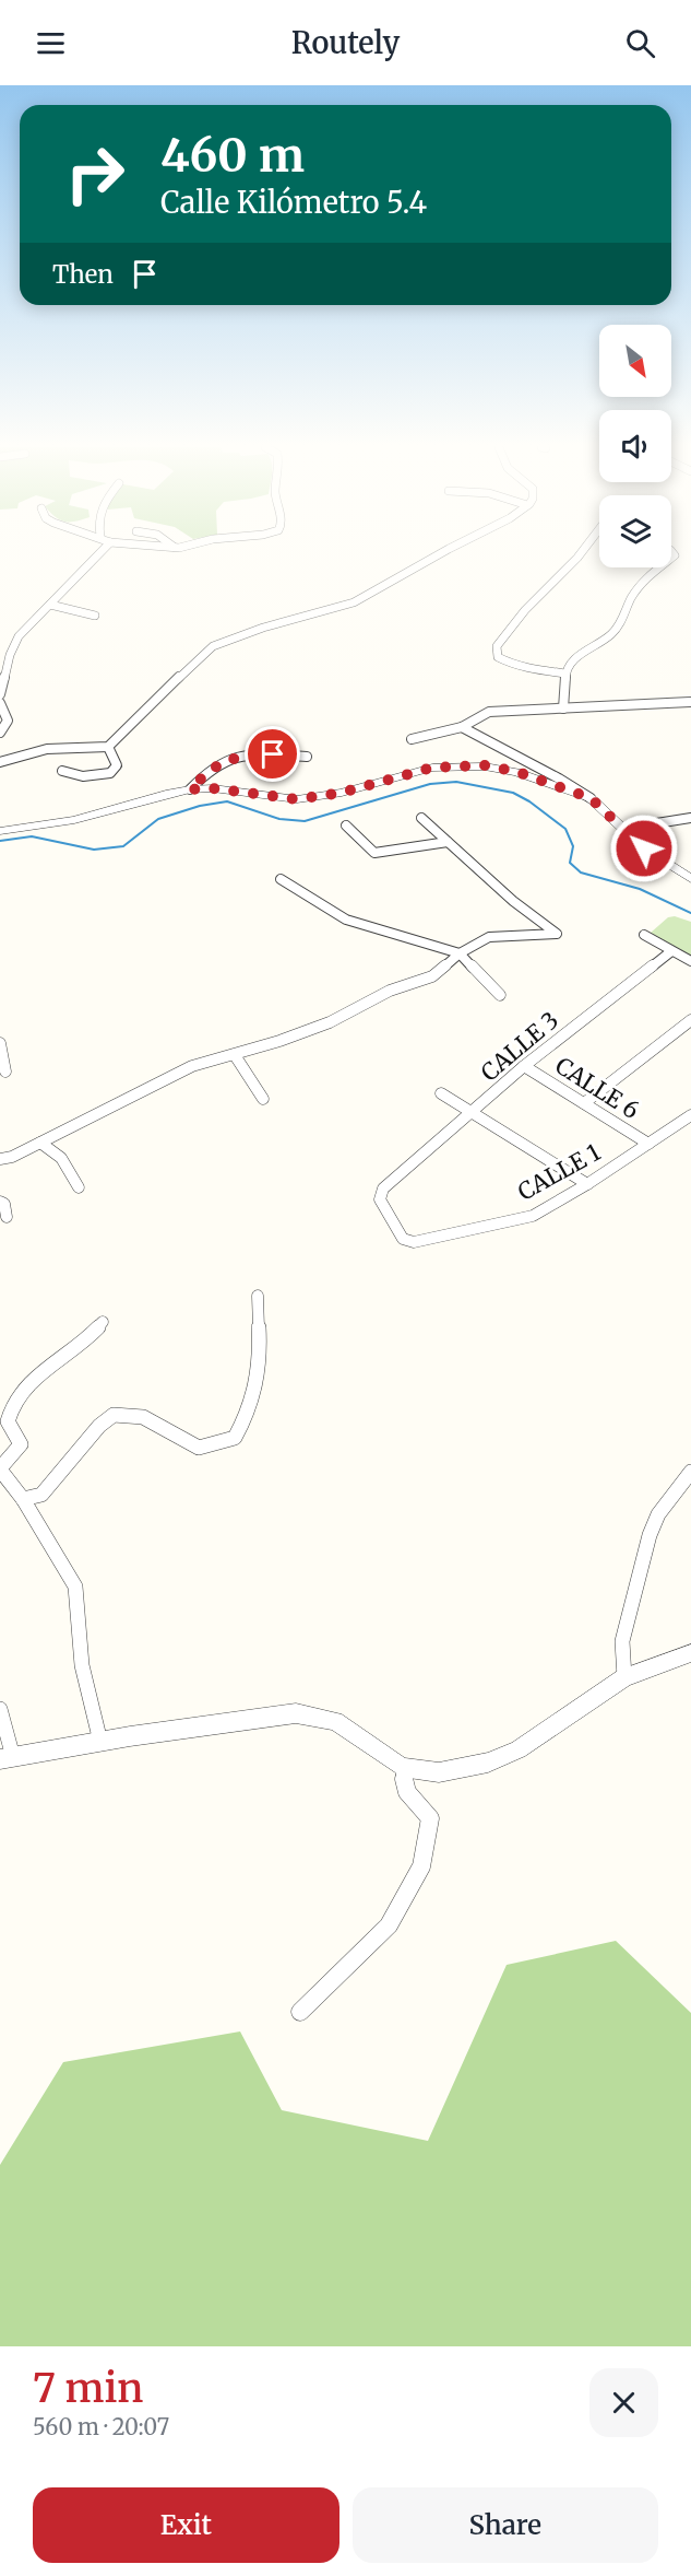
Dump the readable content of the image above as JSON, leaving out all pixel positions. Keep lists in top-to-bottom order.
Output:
{
  "streets": {
    "street": ["CALLE 3", "CALLE 6", "CALLE 1"]
  },
  "crossings": [
    ["CALLE 3", "CALLE 6"],
    ["CALLE 3", "CALLE 1"],
    ["CALLE 6", "CALLE 1"]
  ],
  "north": "bottom right",
  "page": {
    "header": "Routely",
    "turn": ["460 m", "Calle Kilómetro 5.4"],
    "then": "Then",
    "heading": ["7 min", "560 m · 20:07"],
    "buttons": ["Exit", "Share"]
  }
}
